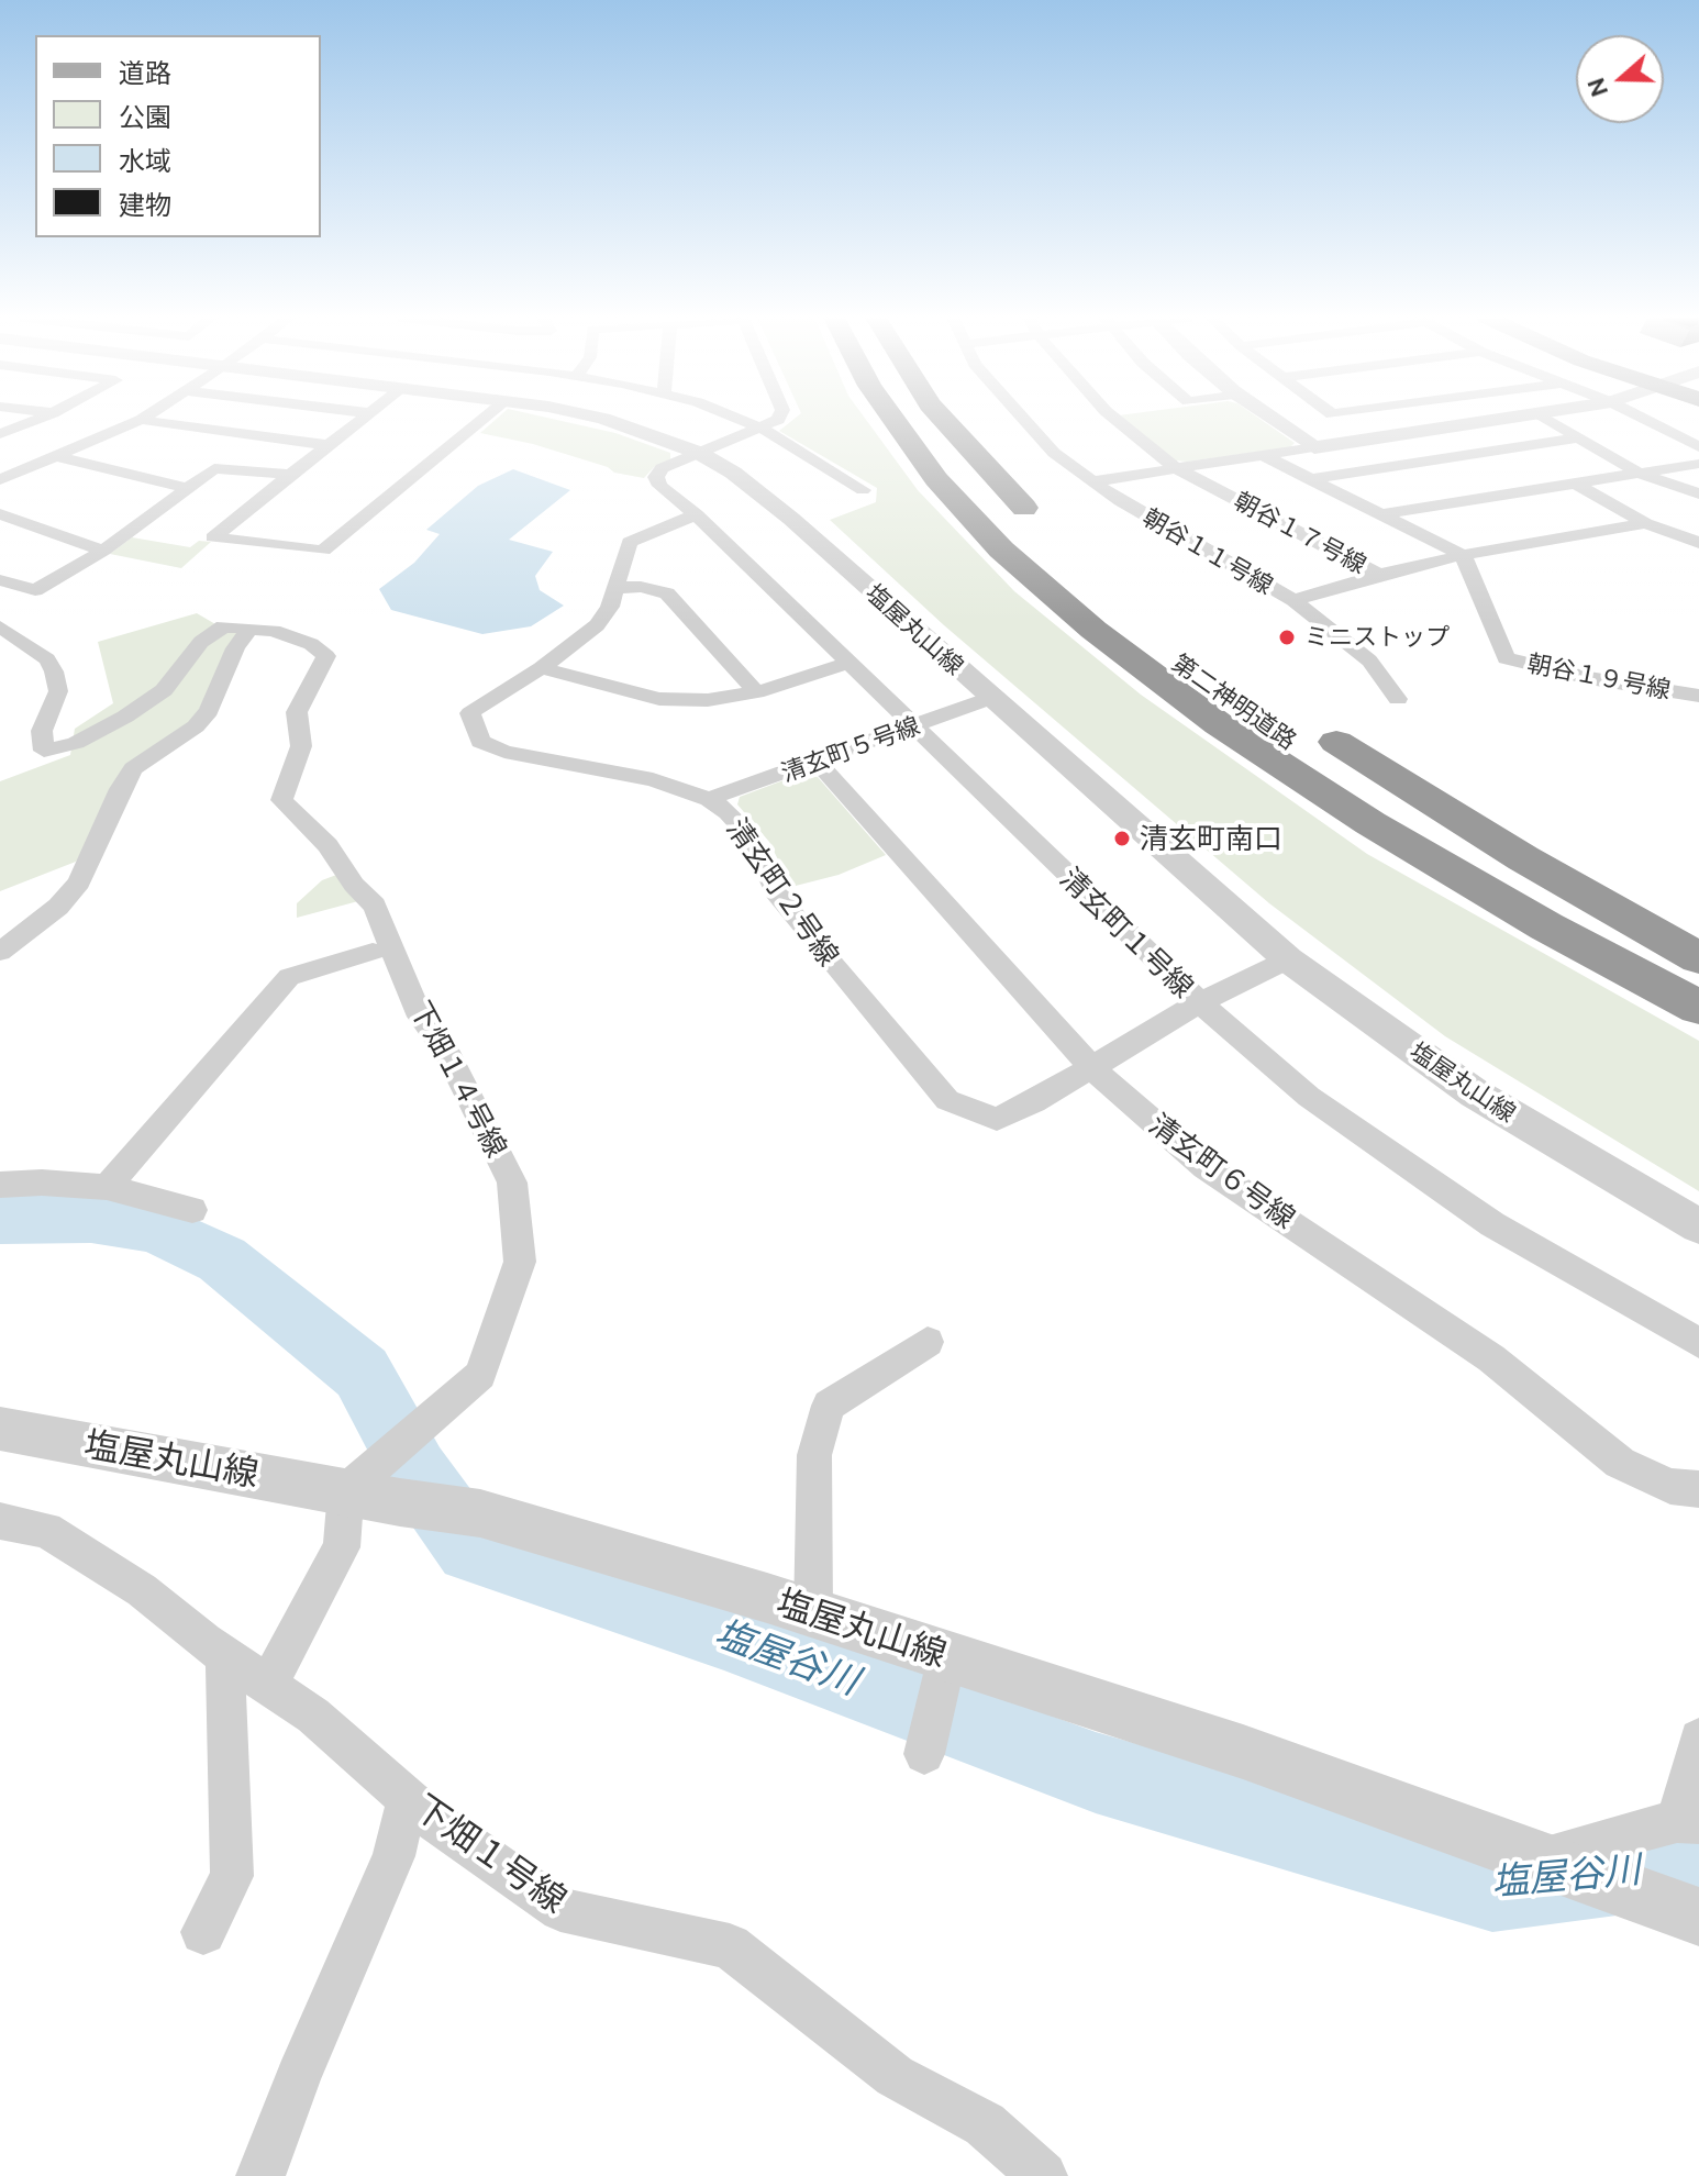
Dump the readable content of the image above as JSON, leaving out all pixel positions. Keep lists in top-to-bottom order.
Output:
{
  "streets": {
    "highway": ["第二神明道路"],
    "street": [
      "朝谷１７号線",
      "朝谷１１号線",
      "塩屋丸山線",
      "朝谷１９号線",
      "清玄町５号線",
      "清玄町２号線",
      "清玄町１号線",
      "下畑１４号線",
      "清玄町６号線",
      "下畑１号線"
    ]
  },
  "crossings": [
    ["朝谷１７号線", "朝谷１１号線"],
    ["朝谷１１号線", "朝谷１９号線"],
    ["塩屋丸山線", "清玄町５号線"],
    ["塩屋丸山線", "清玄町２号線"],
    ["塩屋丸山線", "清玄町１号線"],
    ["塩屋丸山線", "下畑１４号線"],
    ["清玄町５号線", "清玄町２号線"],
    ["清玄町５号線", "清玄町１号線"],
    ["清玄町５号線", "清玄町６号線"],
    ["清玄町２号線", "清玄町１号線"],
    ["清玄町２号線", "清玄町６号線"]
  ],
  "water": ["塩屋谷川"],
  "places": ["ミニストップ", "清玄町南口"],
  "legend": [
    "道路",
    "公園",
    "水域",
    "建物"
  ],
  "north": "left"
}
